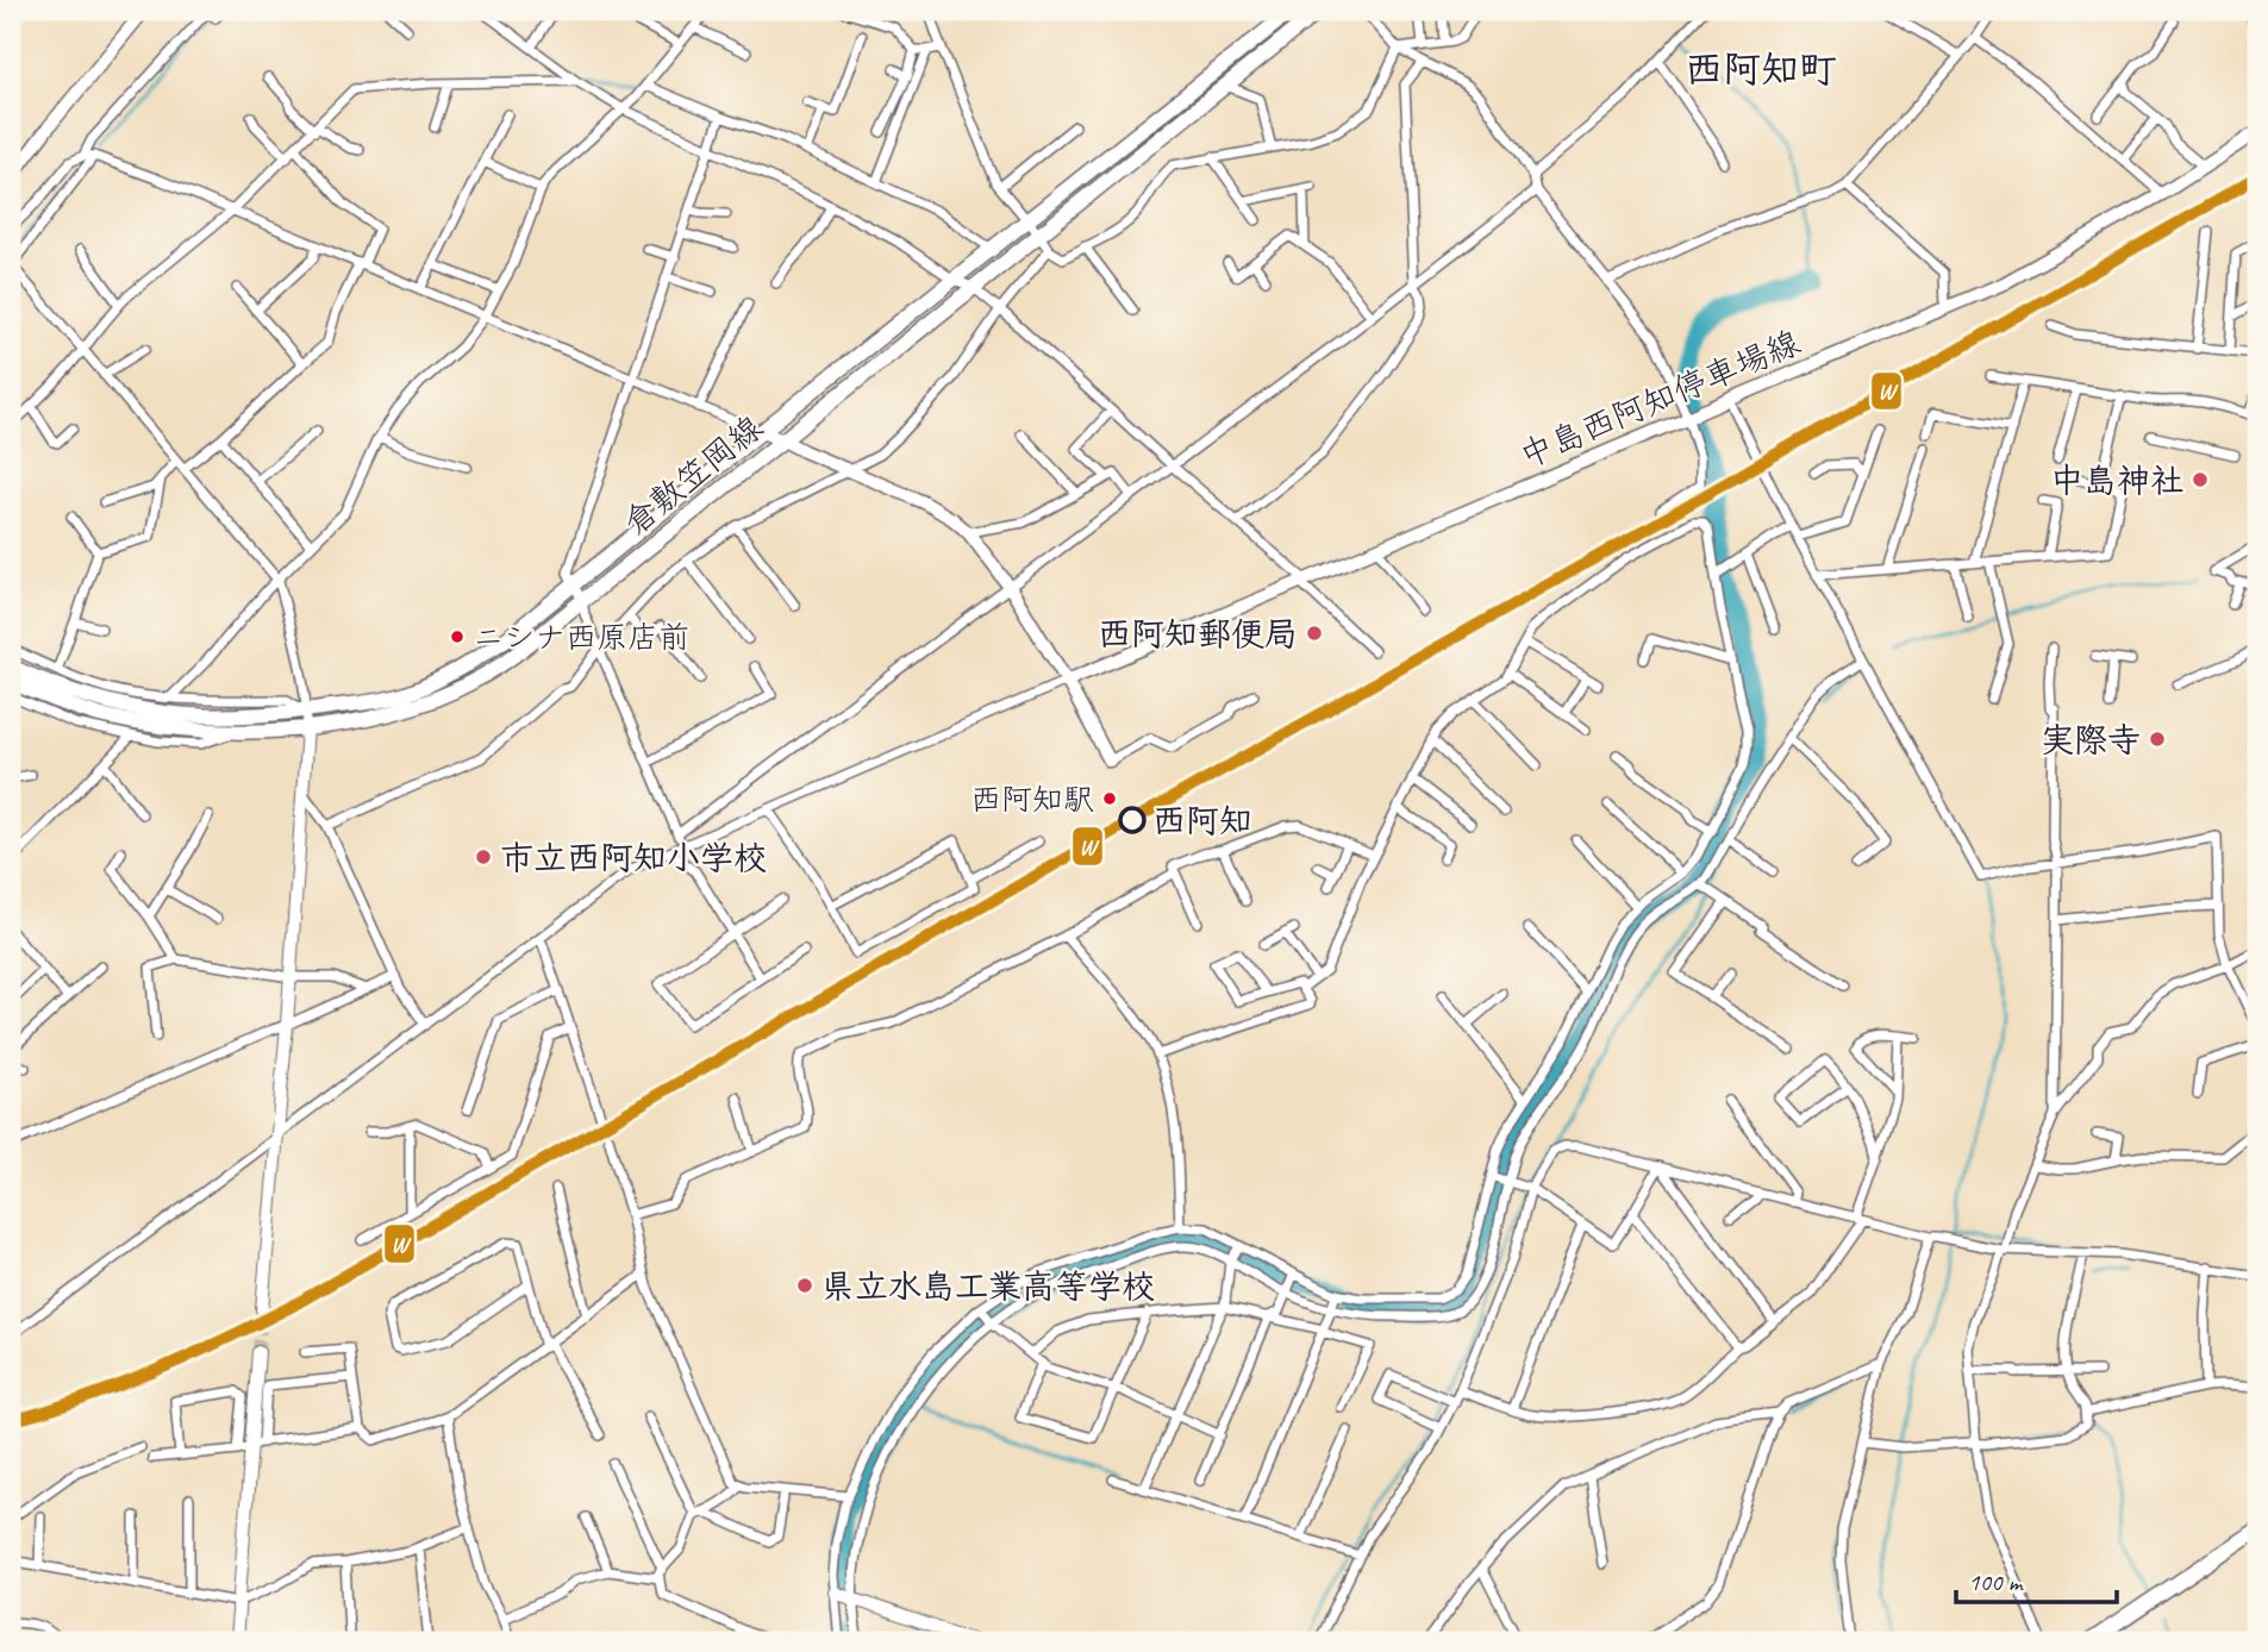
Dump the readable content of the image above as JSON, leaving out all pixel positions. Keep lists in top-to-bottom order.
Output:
{
  "streets": {
    "main road": ["中島西阿知停車場線", "倉敷笠岡線"]
  },
  "districts": ["西阿知町"],
  "places": [
    "中島神社",
    "西阿知郵便局",
    "ニシナ西原店前",
    "実際寺",
    "西阿知駅",
    "西阿知",
    "市立西阿知小学校",
    "県立水島工業高等学校"
  ],
  "lines": ["transit line W"],
  "scale_bar": "100 m"
}
